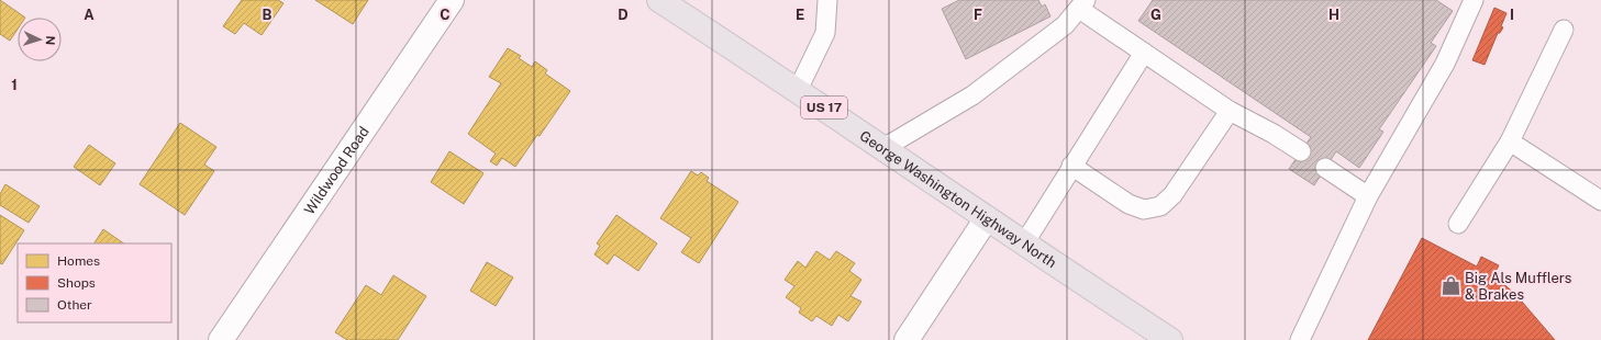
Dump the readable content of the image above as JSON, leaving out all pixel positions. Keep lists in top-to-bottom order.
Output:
{
  "streets": {
    "main road": ["US 17", "George Washington Highway North"],
    "street": ["Wildwood Road"]
  },
  "places": {
    "shop": ["Big Als Mufflers & Brakes"]
  },
  "legend": ["Homes", "Shops", "Other"],
  "north": "right",
  "grid": {
    "columns": [
      "A",
      "B",
      "C",
      "D",
      "E",
      "F",
      "G",
      "H",
      "I"
    ],
    "rows": ["1"]
  }
}
